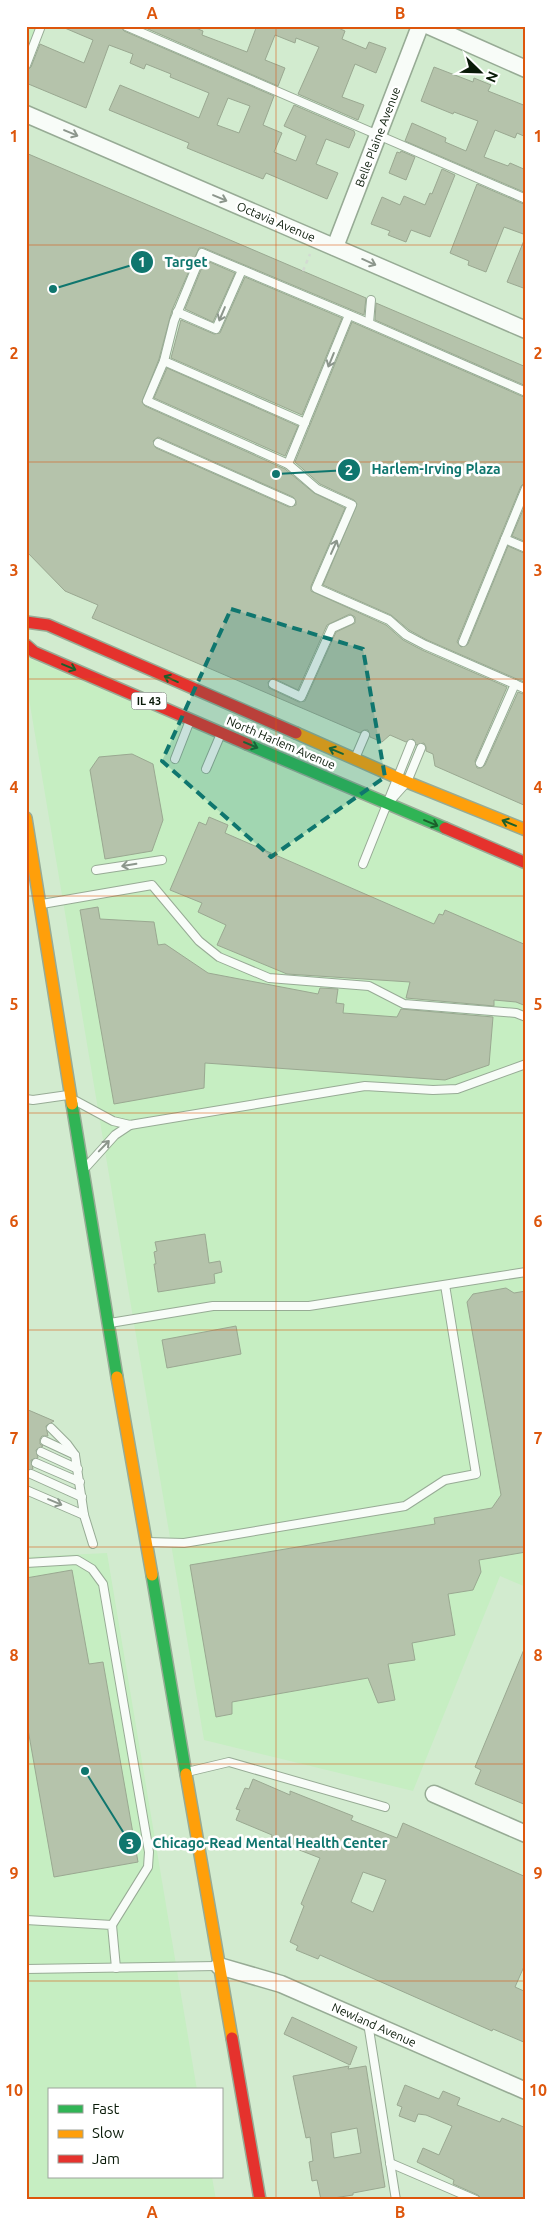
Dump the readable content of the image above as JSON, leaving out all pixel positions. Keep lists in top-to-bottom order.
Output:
{
  "streets": {
    "main road": ["IL 43", "North Harlem Avenue"],
    "street": ["Belle Plaine Avenue", "Octavia Avenue", "Newland Avenue"]
  },
  "crossings": [
    ["Belle Plaine Avenue", "Octavia Avenue"]
  ],
  "one_way": ["Octavia Avenue"],
  "places": ["Target", "Harlem-Irving Plaza", "Chicago-Read Mental Health Center"],
  "legend": ["Fast", "Slow", "Jam"],
  "north": "bottom right",
  "grid": {
    "columns": ["A", "B"],
    "rows": [
      "1",
      "2",
      "3",
      "4",
      "5",
      "6",
      "7",
      "8",
      "9",
      "10"
    ]
  }
}
